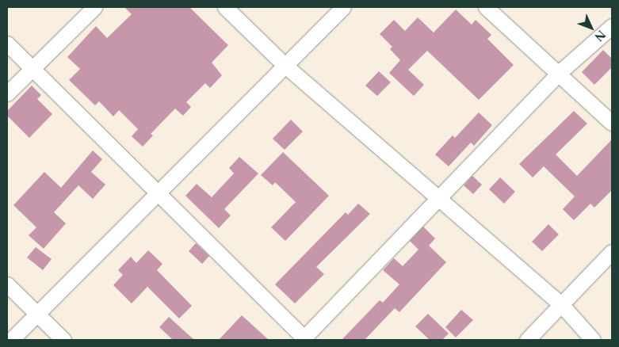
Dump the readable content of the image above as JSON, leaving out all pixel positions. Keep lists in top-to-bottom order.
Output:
{
  "north": "bottom right"
}
